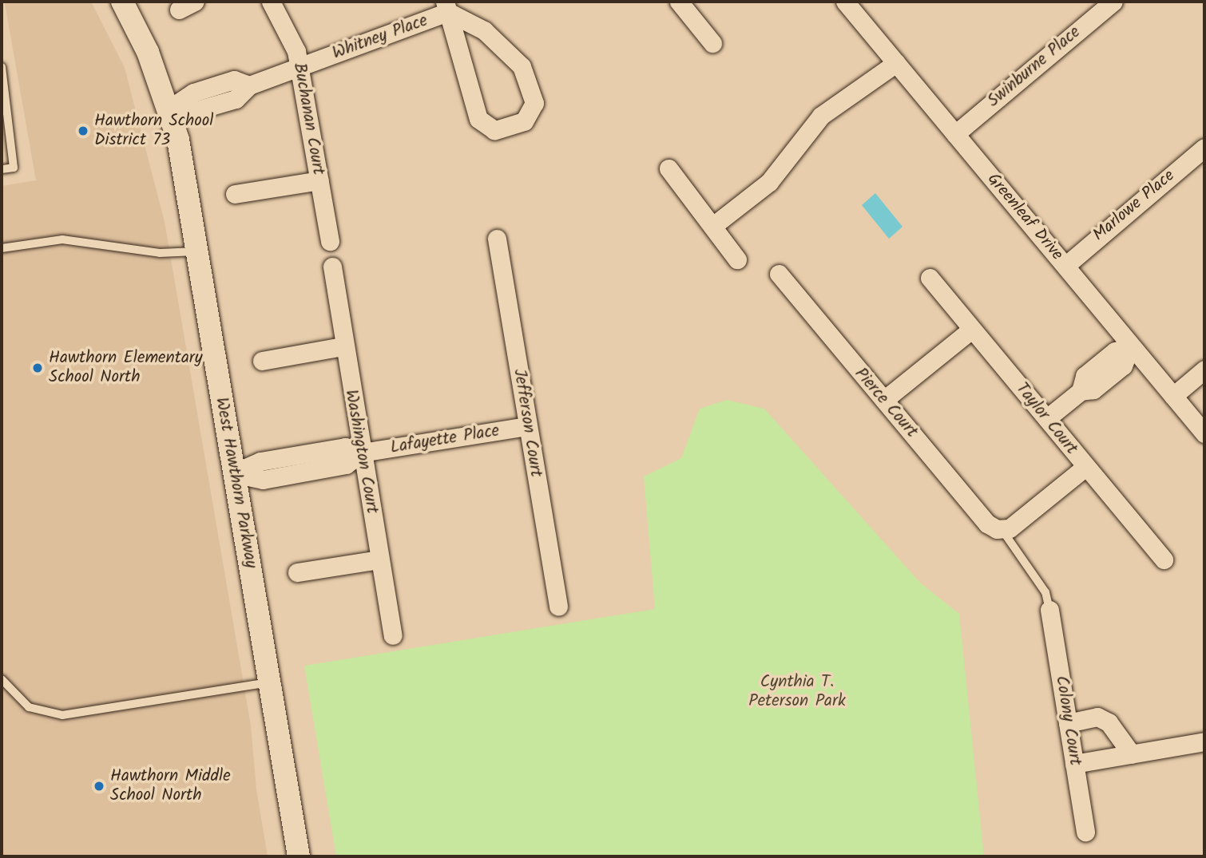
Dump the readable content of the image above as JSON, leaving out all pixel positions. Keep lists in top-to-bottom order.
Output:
{
  "streets": {
    "street": [
      "Whitney Place",
      "Swinburne Place",
      "Buchanan Court",
      "Marlowe Place",
      "Greenleaf Drive",
      "Pierce Court",
      "Taylor Court",
      "Jefferson Court",
      "Lafayette Place",
      "Washington Court",
      "West Hawthorn Parkway",
      "Colony Court"
    ]
  },
  "crossings": [
    ["Whitney Place", "Buchanan Court"],
    ["Whitney Place", "West Hawthorn Parkway"],
    ["Swinburne Place", "Greenleaf Drive"],
    ["Marlowe Place", "Greenleaf Drive"],
    ["Jefferson Court", "Lafayette Place"],
    ["Lafayette Place", "Washington Court"],
    ["Lafayette Place", "West Hawthorn Parkway"]
  ],
  "parks": ["Cynthia T. Peterson Park"],
  "places": ["Hawthorn School District 73", "Hawthorn Elementary School North", "Hawthorn Middle School North"]
}
